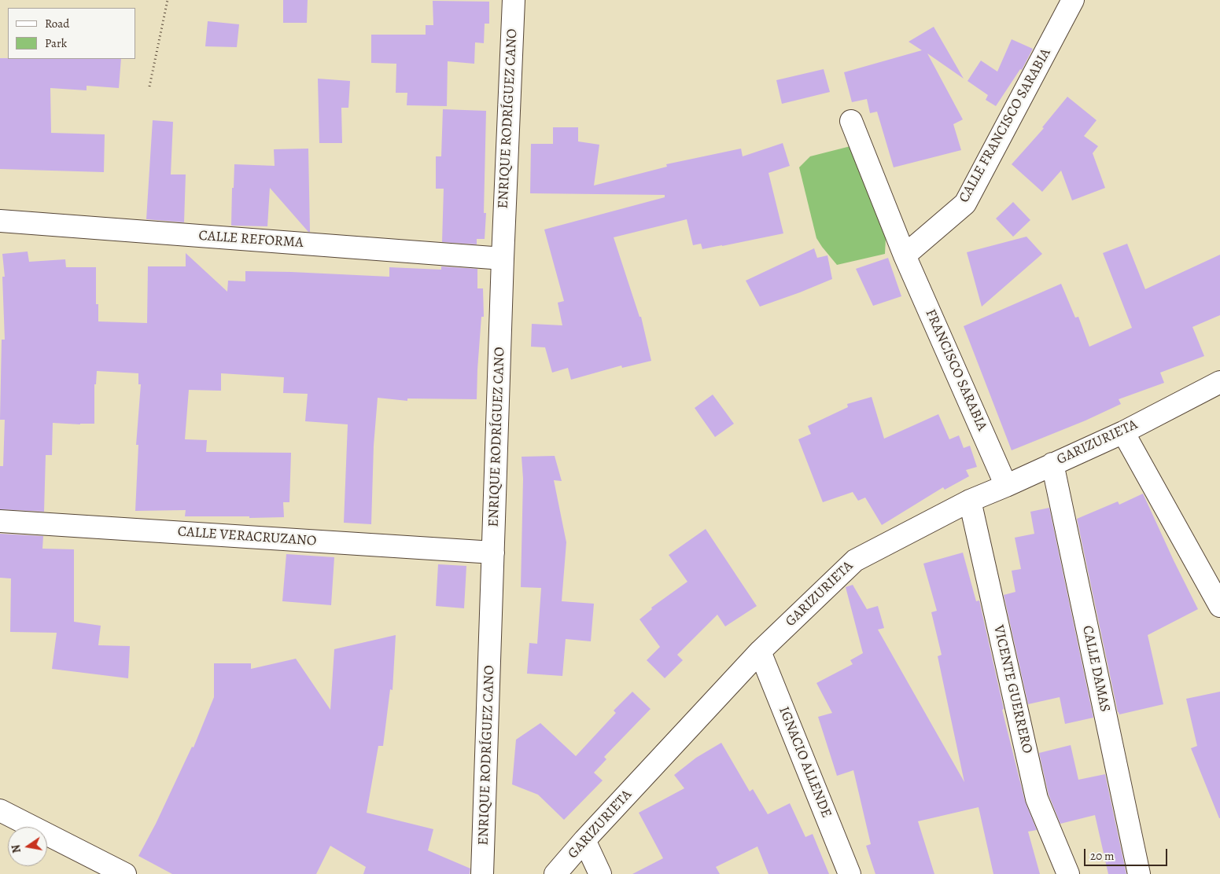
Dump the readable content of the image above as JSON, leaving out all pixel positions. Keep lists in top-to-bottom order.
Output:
{
  "streets": {
    "street": [
      "ENRIQUE RODRÍGUEZ CANO",
      "CALLE FRANCISCO SARABIA",
      "CALLE REFORMA",
      "FRANCISCO SARABIA",
      "GARIZURIETA",
      "CALLE VERACRUZANO",
      "CALLE DAMAS",
      "VICENTE GUERRERO",
      "IGNACIO ALLENDE"
    ]
  },
  "crossings": [
    ["ENRIQUE RODRÍGUEZ CANO", "CALLE REFORMA"],
    ["ENRIQUE RODRÍGUEZ CANO", "CALLE VERACRUZANO"],
    ["CALLE FRANCISCO SARABIA", "FRANCISCO SARABIA"],
    ["FRANCISCO SARABIA", "GARIZURIETA"],
    ["GARIZURIETA", "CALLE DAMAS"],
    ["GARIZURIETA", "VICENTE GUERRERO"],
    ["GARIZURIETA", "IGNACIO ALLENDE"]
  ],
  "legend": ["Road", "Park"],
  "scale_bar": "20 m",
  "north": "left"
}
